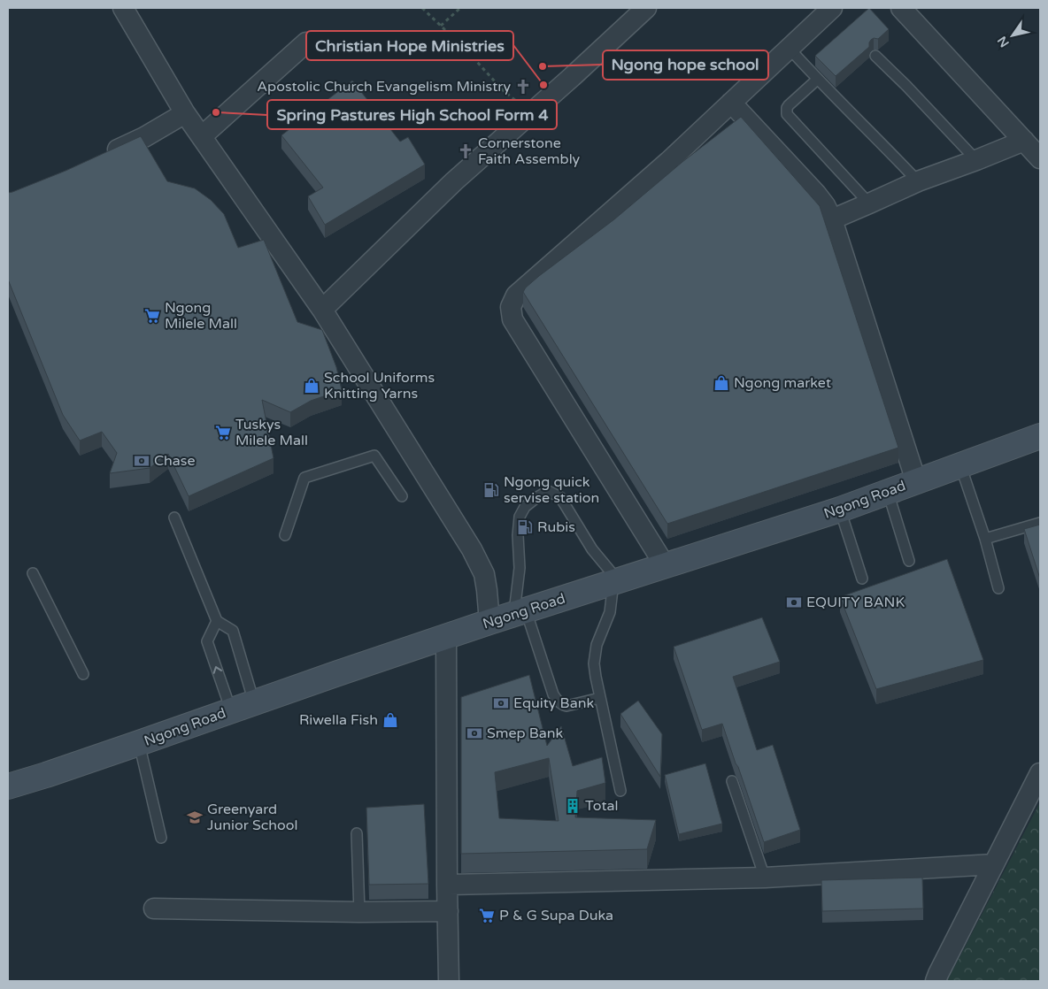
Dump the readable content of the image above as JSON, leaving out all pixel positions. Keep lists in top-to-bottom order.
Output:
{
  "streets": {
    "main road": ["Ngong Road"]
  },
  "places": {
    "other": ["Ngong hope school", "Christian Hope Ministries", "Spring Pastures High School Form 4"],
    "church": ["Apostolic Church Evangelism Ministry", "Cornerstone Faith Assembly"],
    "supermarket": ["Ngong Milele Mall", "Tuskys Milele Mall", "P & G Supa Duka"],
    "shop": ["Ngong market", "School Uniforms Knitting Yarns", "Riwella Fish"],
    "bank": [
      "Chase",
      "EQUITY BANK",
      "Equity Bank",
      "Smep Bank"
    ],
    "fuel station": ["Ngong quick servise station", "Rubis"],
    "building": ["Total"],
    "school or university": ["Greenyard Junior School"]
  },
  "north": "bottom left"
}
